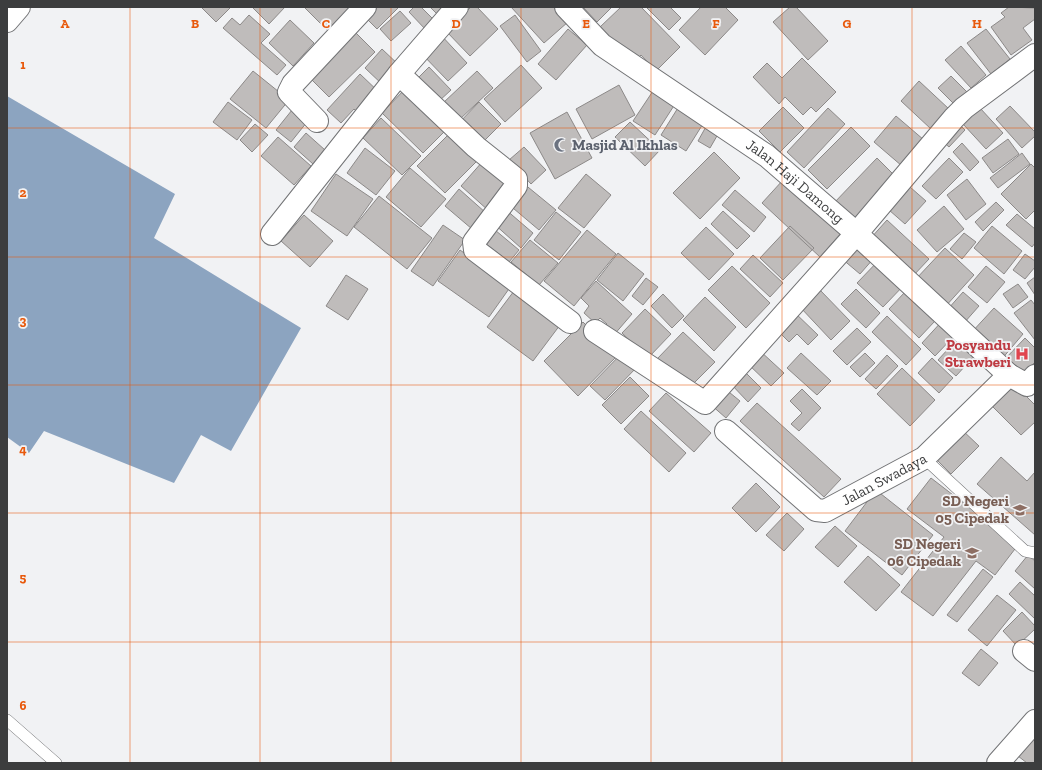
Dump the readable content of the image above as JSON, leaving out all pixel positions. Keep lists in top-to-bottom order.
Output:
{
  "streets": {
    "street": ["Jalan Haji Damong", "Jalan Swadaya"]
  },
  "crossings": [
    ["Jalan Haji Damong", "Jalan Swadaya"]
  ],
  "places": {
    "mosque": ["Masjid Al Ikhlas"],
    "hospital": ["Posyandu Strawberi"],
    "school or university": ["SD Negeri 05 Cipedak", "SD Negeri 06 Cipedak"]
  },
  "grid": {
    "columns": [
      "A",
      "B",
      "C",
      "D",
      "E",
      "F",
      "G",
      "H"
    ],
    "rows": [
      "1",
      "2",
      "3",
      "4",
      "5",
      "6"
    ]
  }
}
